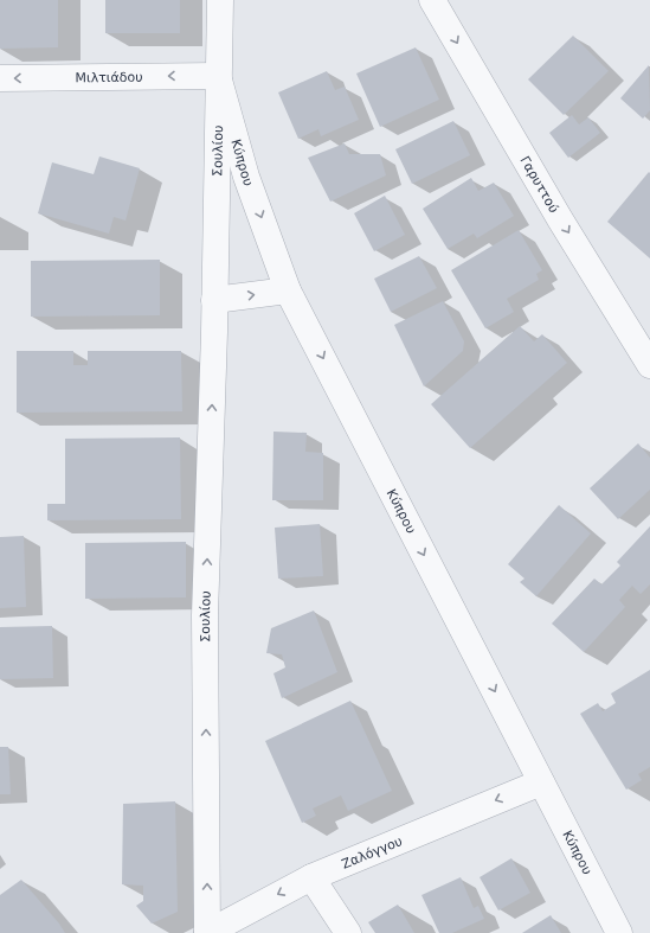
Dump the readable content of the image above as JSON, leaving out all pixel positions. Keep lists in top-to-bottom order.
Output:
{
  "streets": {
    "street": [
      "Μιλτιάδου",
      "Σουλίου",
      "Κύπρου",
      "Γαρυττού",
      "Ζαλόγγου"
    ]
  },
  "crossings": [
    ["Μιλτιάδου", "Σουλίου"],
    ["Μιλτιάδου", "Κύπρου"],
    ["Σουλίου", "Κύπρου"],
    ["Σουλίου", "Ζαλόγγου"],
    ["Κύπρου", "Ζαλόγγου"]
  ],
  "one_way": [
    "Μιλτιάδου",
    "Σουλίου",
    "Κύπρου",
    "Γαρυττού",
    "Ζαλόγγου"
  ]
}
